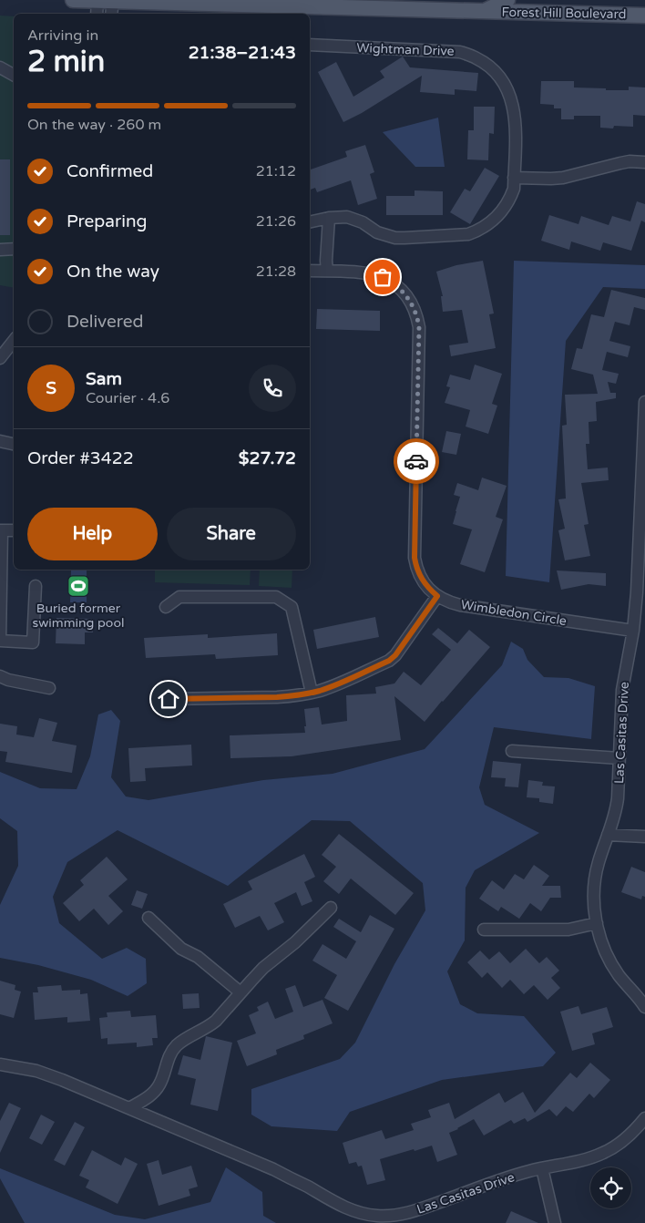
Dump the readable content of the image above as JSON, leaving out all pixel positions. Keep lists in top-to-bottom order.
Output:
{
  "streets": {
    "main road": ["Forest Hill Boulevard"],
    "street": ["Wightman Drive", "Wimbledon Circle", "Las Casitas Drive"]
  },
  "crossings": [
    ["Wimbledon Circle", "Las Casitas Drive"]
  ],
  "places": {
    "sports": ["Buried former swimming pool"]
  },
  "page": {
    "heading": ["2 min", "Arriving in", "21:38–21:43"],
    "panel": [
      "Sam",
      "Courier · 4.6",
      "Order #3422",
      "$27.72"
    ],
    "bar": "On the way · 260 m",
    "list": [
      ["Confirmed", "21:12"],
      ["Preparing", "21:26"],
      ["On the way", "21:28"],
      "Delivered"
    ],
    "round": "S",
    "buttons": ["Help", "Share"]
  }
}
